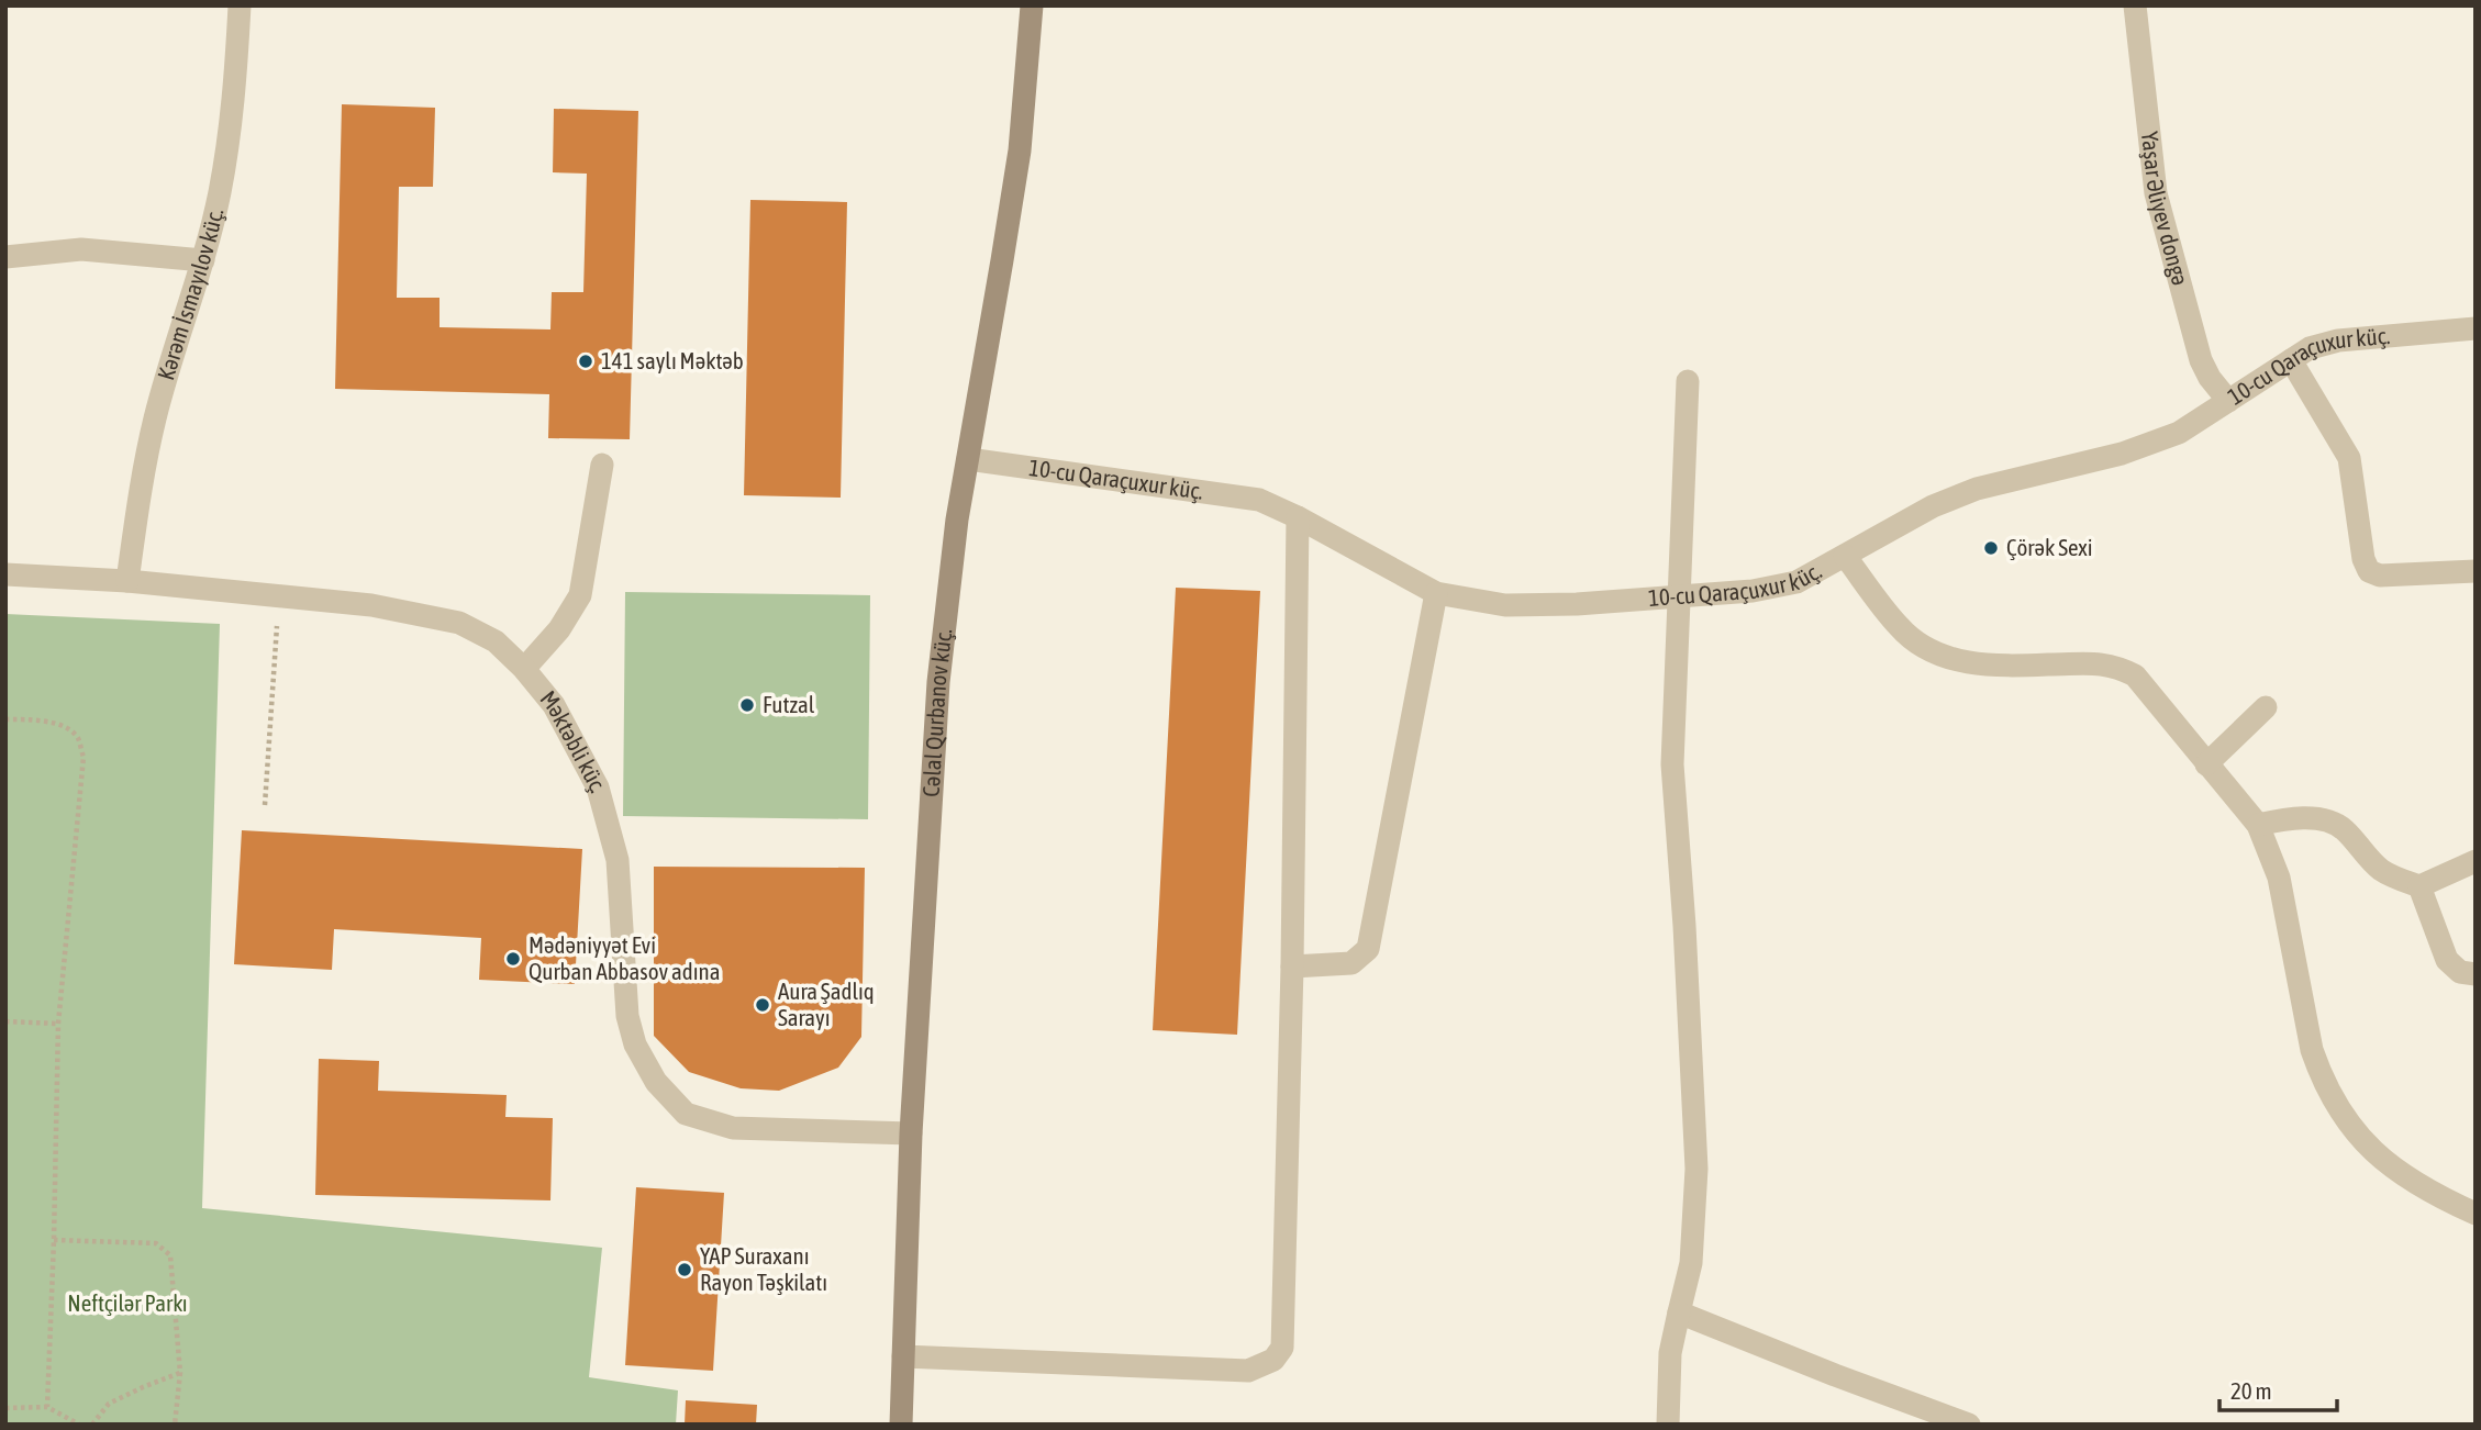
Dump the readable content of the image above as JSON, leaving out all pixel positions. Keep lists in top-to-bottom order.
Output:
{
  "streets": {
    "street": [
      "Yaşar Əliyev dongə",
      "Kərəm İsmayılov küç.",
      "10-cu Qaraçuxur küç.",
      "Cəlal Qurbanov küç.",
      "Məktəbli küç."
    ]
  },
  "crossings": [
    ["Yaşar Əliyev dongə", "10-cu Qaraçuxur küç."],
    ["Kərəm İsmayılov küç.", "Məktəbli küç."],
    ["10-cu Qaraçuxur küç.", "Cəlal Qurbanov küç."],
    ["Cəlal Qurbanov küç.", "Məktəbli küç."]
  ],
  "parks": ["Neftçilər Parkı"],
  "places": [
    "141 saylı Məktəb",
    "Çörək Sexi",
    "Futzal",
    "Mədəniyyət Evi Qurban Abbasov adına",
    "Aura Şadlıq Sarayı",
    "YAP Suraxanı Rayon Təşkilatı"
  ],
  "scale_bar": "20 m"
}
